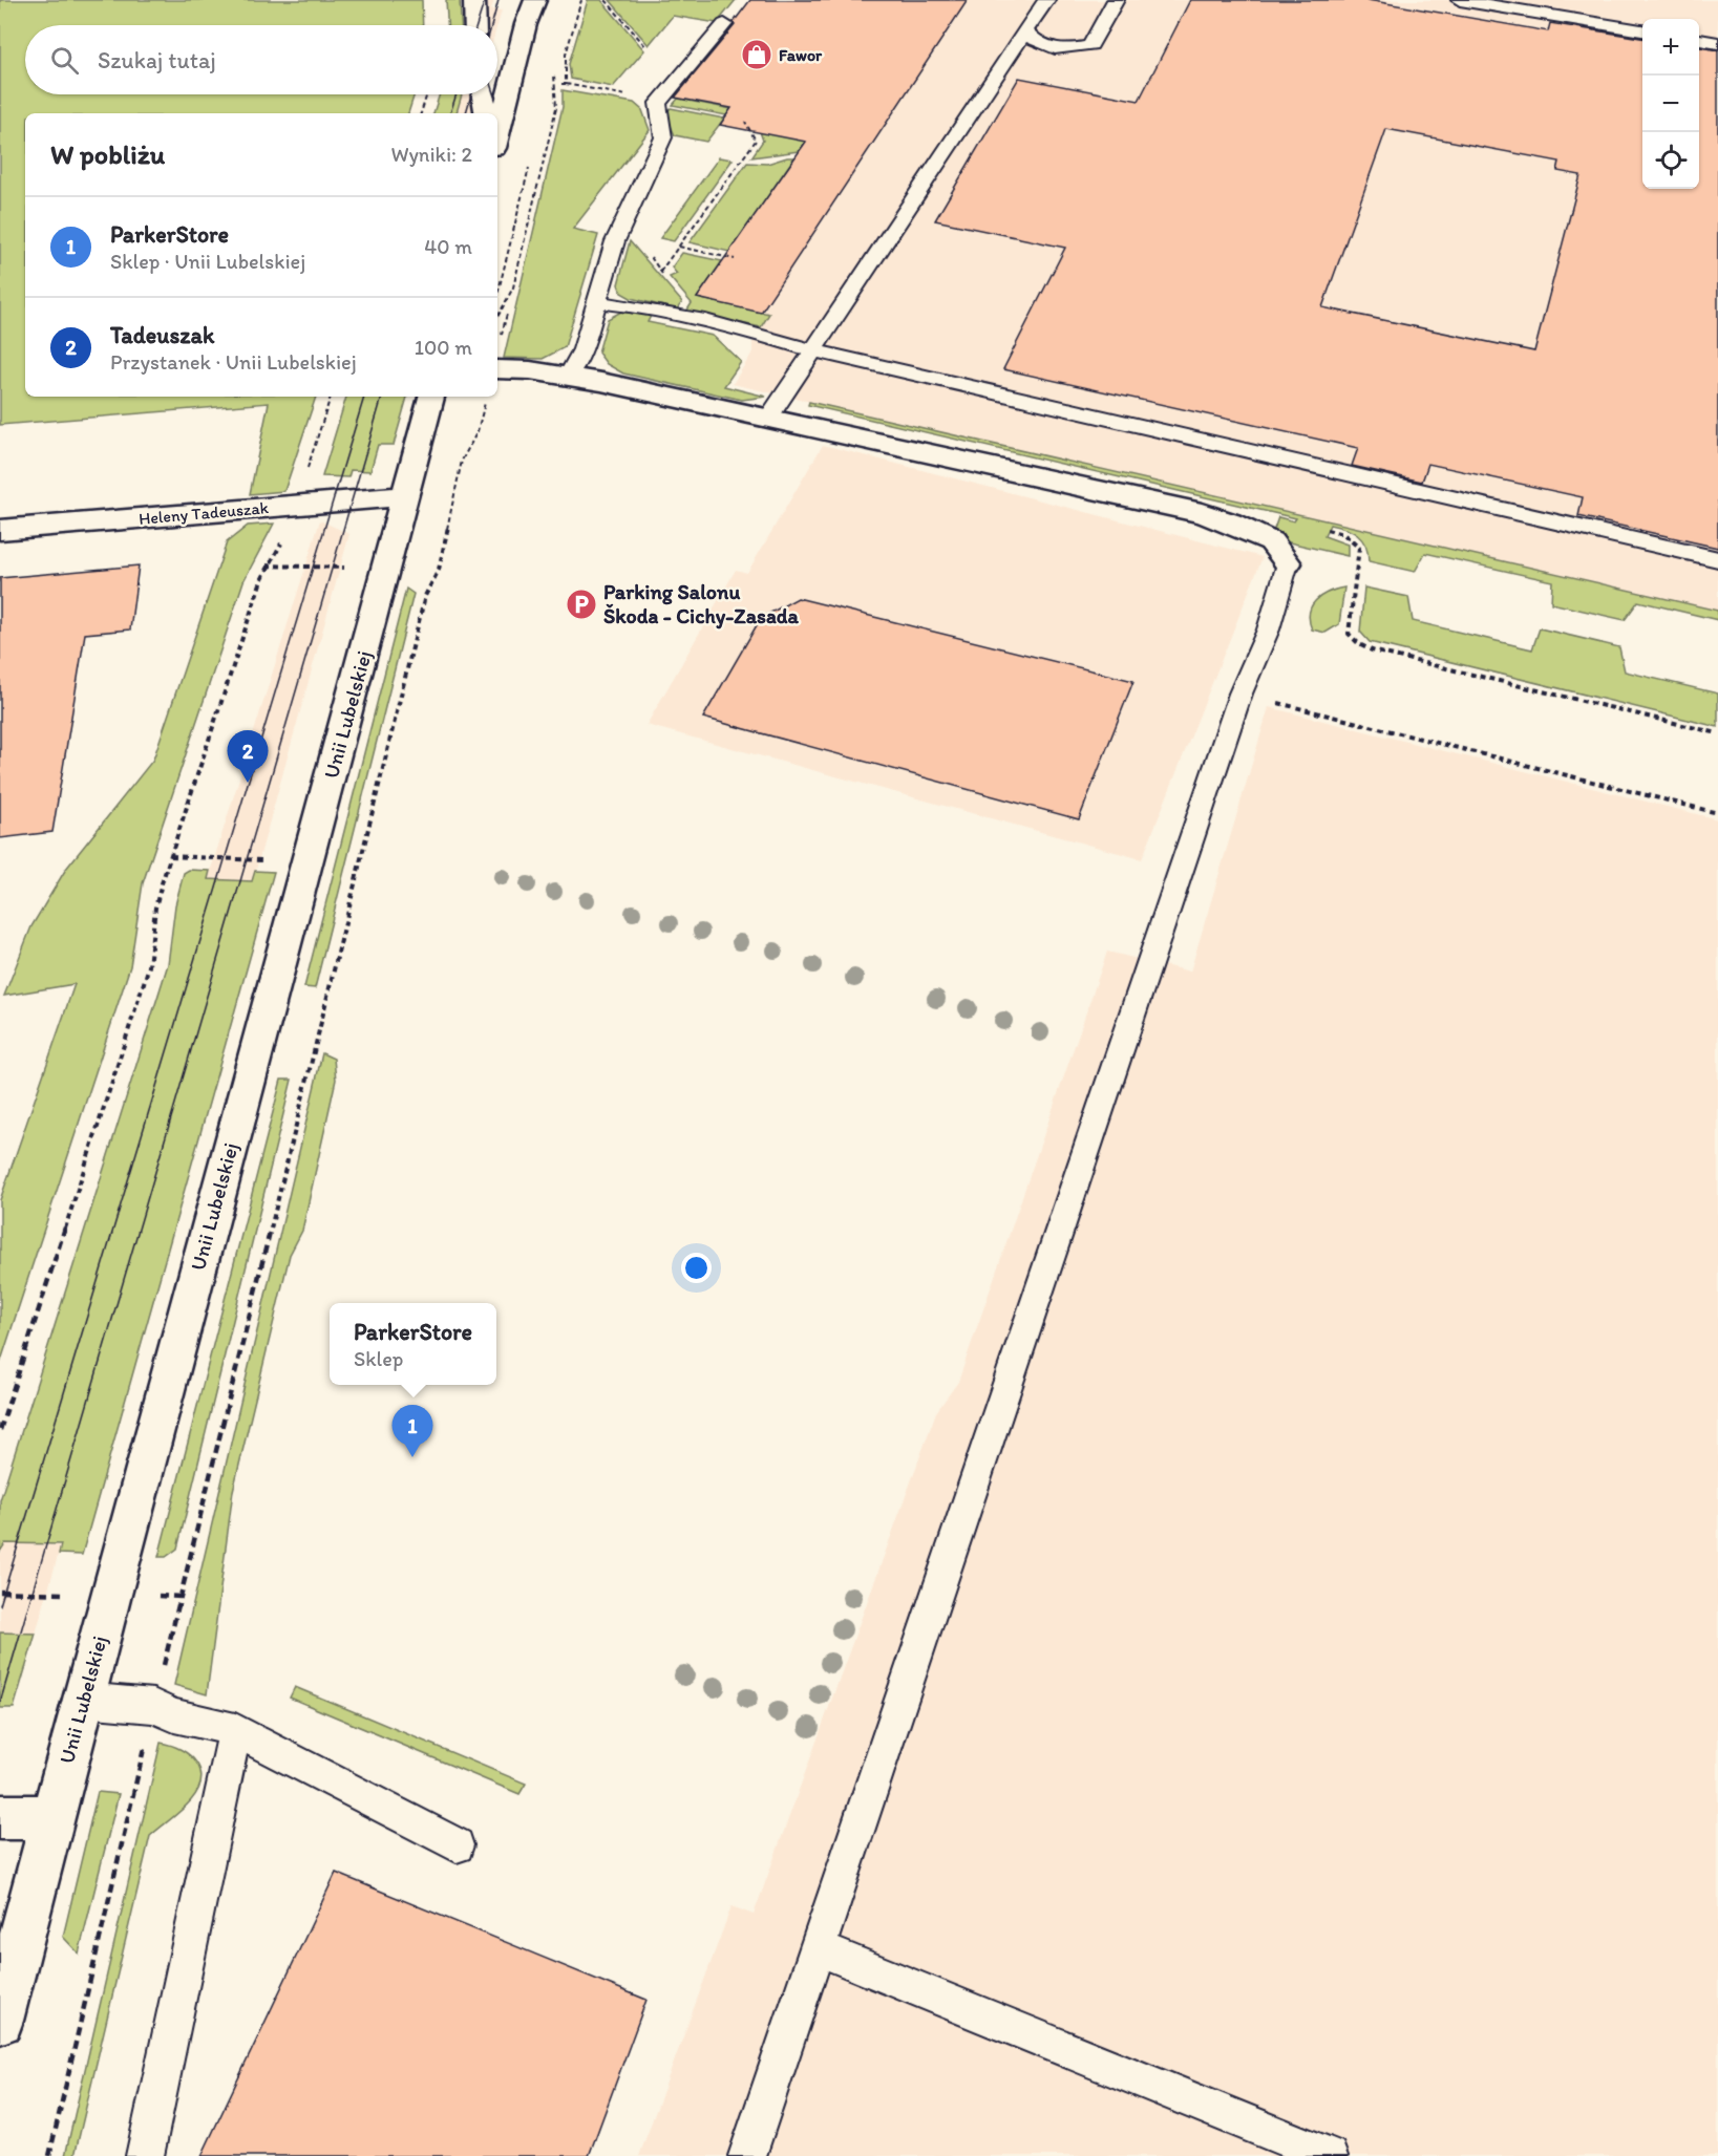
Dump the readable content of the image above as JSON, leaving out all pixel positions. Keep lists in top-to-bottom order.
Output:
{
  "streets": {
    "street": ["Heleny Tadeuszak", "Unii Lubelskiej"]
  },
  "crossings": [
    ["Heleny Tadeuszak", "Unii Lubelskiej"]
  ],
  "places": {
    "shop": ["Fawor"],
    "parking": ["Parking Salonu Škoda - Cichy-Zasada"]
  },
  "page": {
    "map_buttons": ["+", "−"],
    "search": "Szukaj tutaj",
    "heading": ["W pobliżu", "Wyniki: 2"],
    "list": [
      {
        "mark": "1",
        "name": "ParkerStore",
        "note": "Sklep · Unii Lubelskiej",
        "value": "40 m"
      },
      {
        "mark": "2",
        "name": "Tadeuszak",
        "note": "Przystanek · Unii Lubelskiej",
        "value": "100 m"
      }
    ],
    "pins": ["2", "1"],
    "popup": ["ParkerStore", "Sklep"]
  }
}
